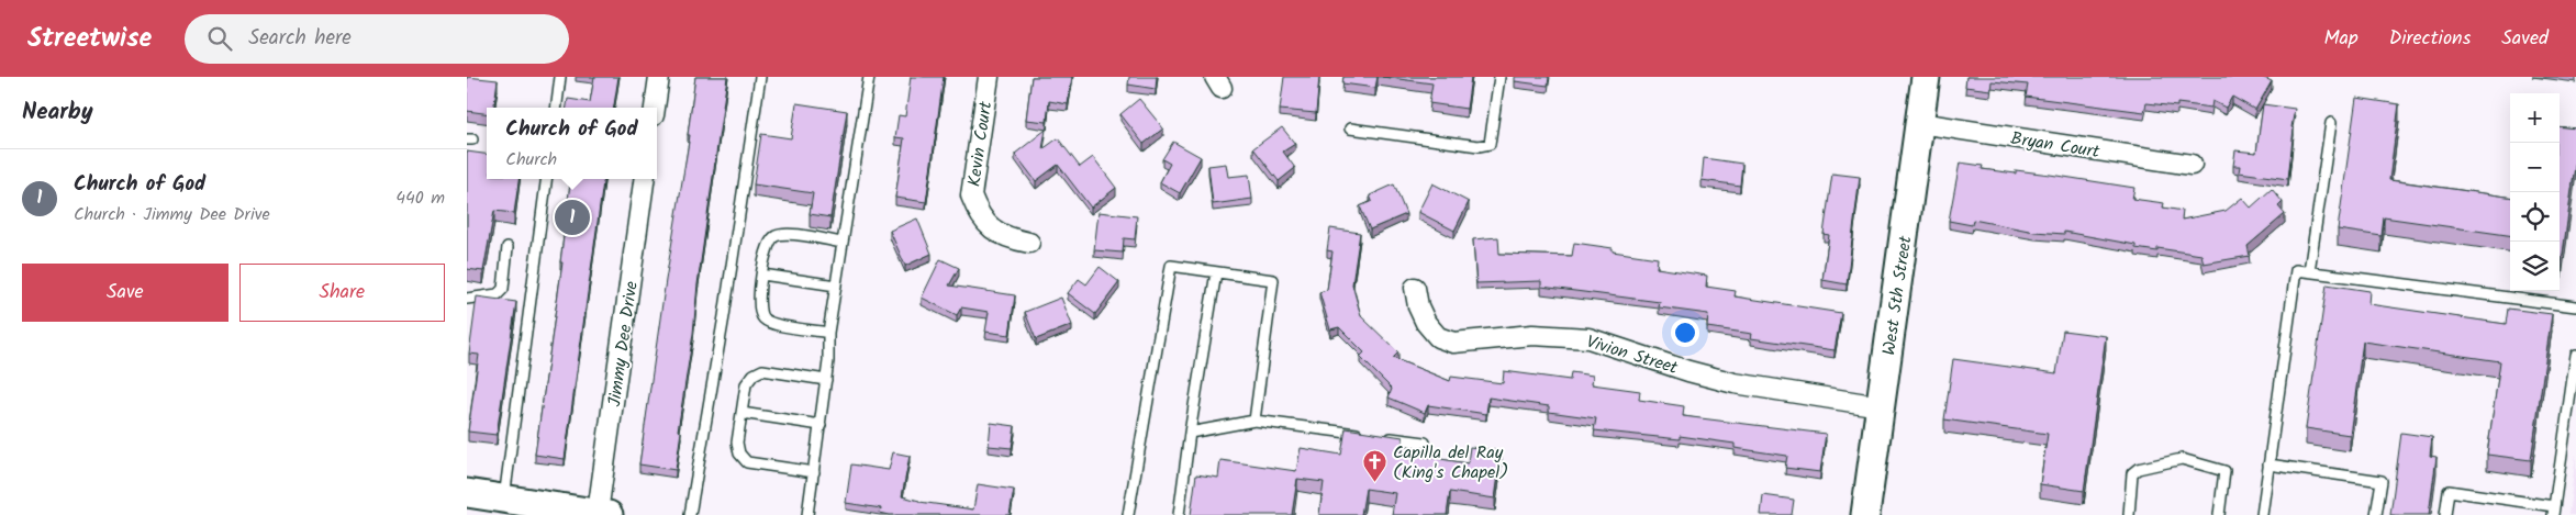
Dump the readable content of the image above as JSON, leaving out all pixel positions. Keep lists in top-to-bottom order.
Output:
{
  "streets": {
    "street": [
      "Kevin Court",
      "Bryan Court",
      "West 5th Street",
      "Jimmy Dee Drive",
      "Vivion Street"
    ]
  },
  "crossings": [
    ["Bryan Court", "West 5th Street"],
    ["West 5th Street", "Vivion Street"]
  ],
  "places": {
    "church": ["Capilla del Ray (King's Chapel)"]
  },
  "page": {
    "header": "Streetwise",
    "search": "Search here",
    "nav": ["Map", "Directions", "Saved"],
    "heading": "Nearby",
    "map_buttons": ["+", "−"],
    "popup": ["Church of God", "Church"],
    "list": [
      {
        "mark": "1",
        "name": "Church of God",
        "note": "Church · Jimmy Dee Drive",
        "value": "440 m"
      }
    ],
    "pins": "1",
    "buttons": ["Save", "Share"]
  }
}
